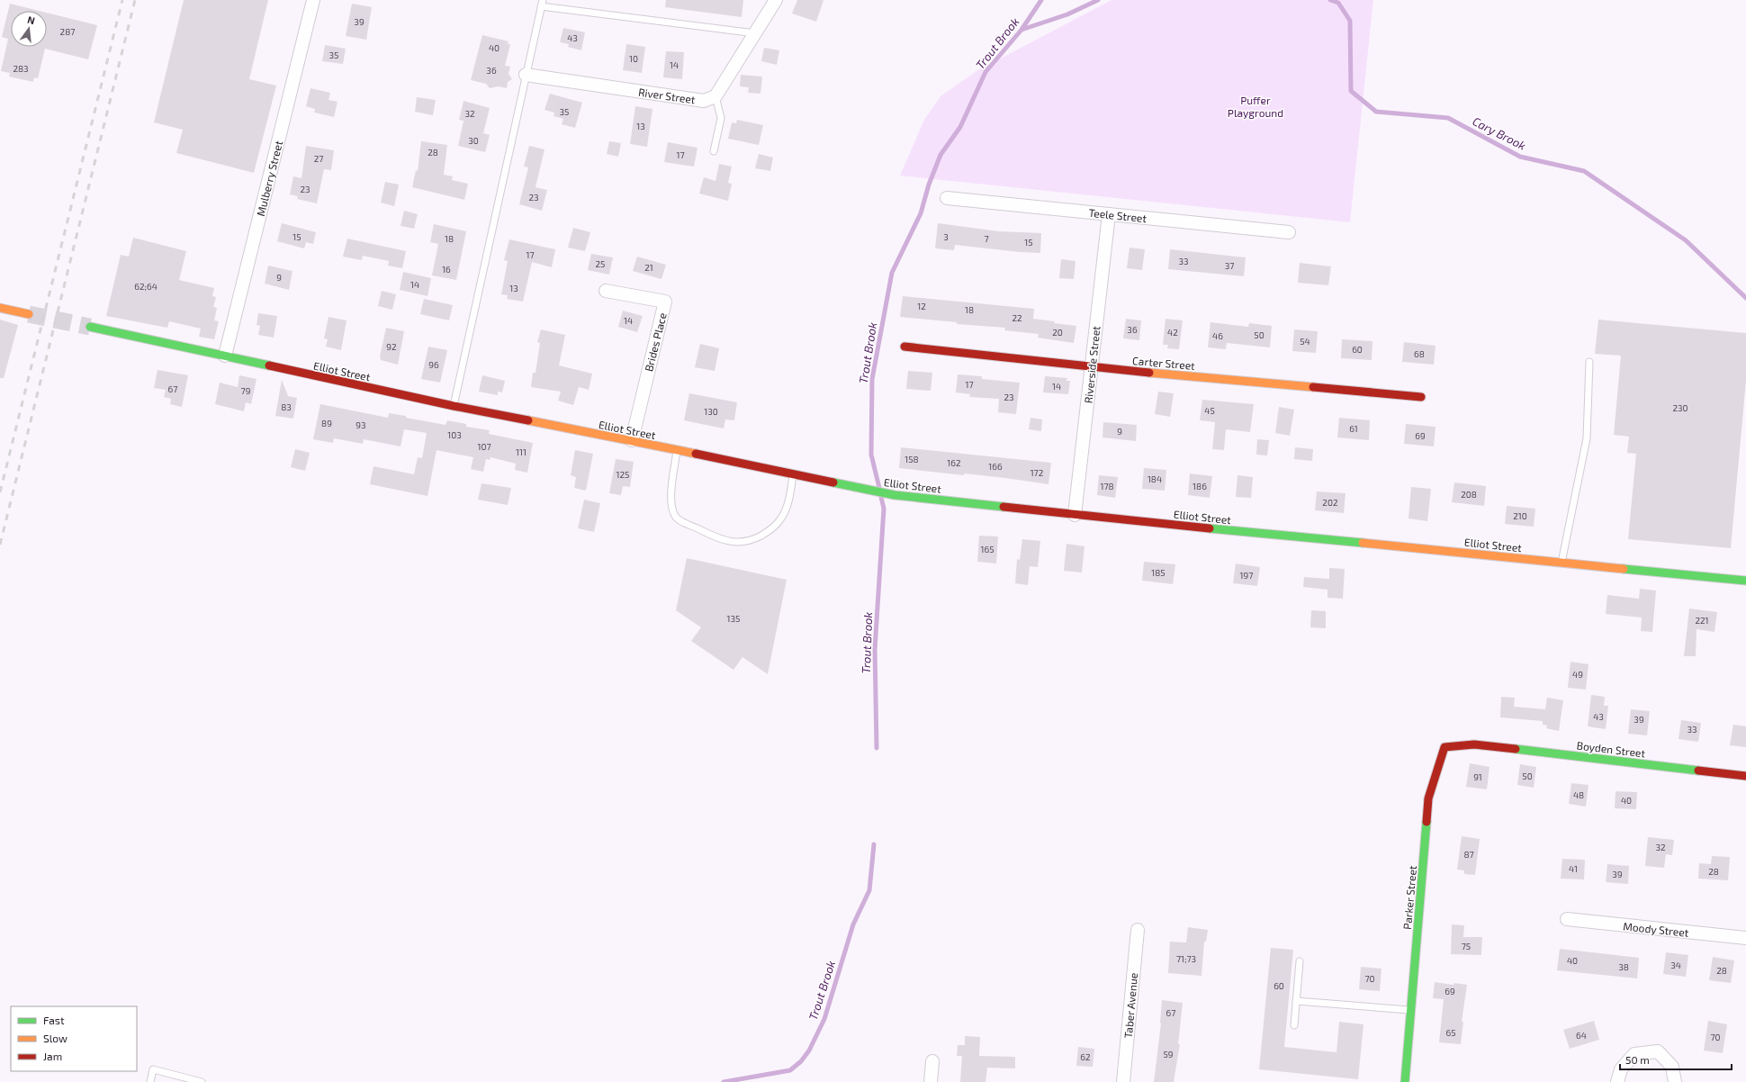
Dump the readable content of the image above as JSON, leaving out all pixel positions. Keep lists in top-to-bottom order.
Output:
{
  "streets": {
    "street": [
      "River Street",
      "Mulberry Street",
      "Teele Street",
      "Brides Place",
      "Carter Street",
      "Riverside Street",
      "Elliot Street",
      "Boyden Street",
      "Parker Street",
      "Moody Street",
      "Taber Avenue"
    ]
  },
  "crossings": [
    ["Mulberry Street", "Elliot Street"],
    ["Teele Street", "Riverside Street"],
    ["Brides Place", "Elliot Street"],
    ["Carter Street", "Riverside Street"],
    ["Riverside Street", "Elliot Street"],
    ["Boyden Street", "Parker Street"]
  ],
  "water": ["Trout Brook", "Cary Brook"],
  "parks": ["Puffer Playground"],
  "house_numbers": [
    "39",
    "287",
    "43",
    "40",
    "35",
    "10",
    "14",
    "283",
    "36",
    "35",
    "32",
    "13",
    "30",
    "28",
    "17",
    "27",
    "23",
    "23",
    "15",
    "3",
    "18",
    "7",
    "15",
    "17",
    "33",
    "25",
    "37",
    "21",
    "16",
    "9",
    "14",
    "62;64",
    "13",
    "12",
    "18",
    "22",
    "14",
    "36",
    "20",
    "42",
    "50",
    "46",
    "54",
    "92",
    "60",
    "68",
    "96",
    "17",
    "14",
    "67",
    "79",
    "23",
    "83",
    "230",
    "45",
    "130",
    "89",
    "93",
    "61",
    "9",
    "103",
    "69",
    "107",
    "111",
    "158",
    "162",
    "166",
    "172",
    "125",
    "184",
    "178",
    "186",
    "208",
    "202",
    "210",
    "165",
    "185",
    "197",
    "135",
    "221",
    "49",
    "43",
    "39",
    "33",
    "50",
    "91",
    "48",
    "40",
    "32",
    "87",
    "41",
    "28",
    "39",
    "75",
    "71;73",
    "40",
    "34",
    "38",
    "28",
    "70",
    "60",
    "69",
    "67",
    "65",
    "64",
    "70",
    "59",
    "62"
  ],
  "legend": ["Fast", "Slow", "Jam"],
  "scale_bar": "50 m",
  "north": "top"
}
